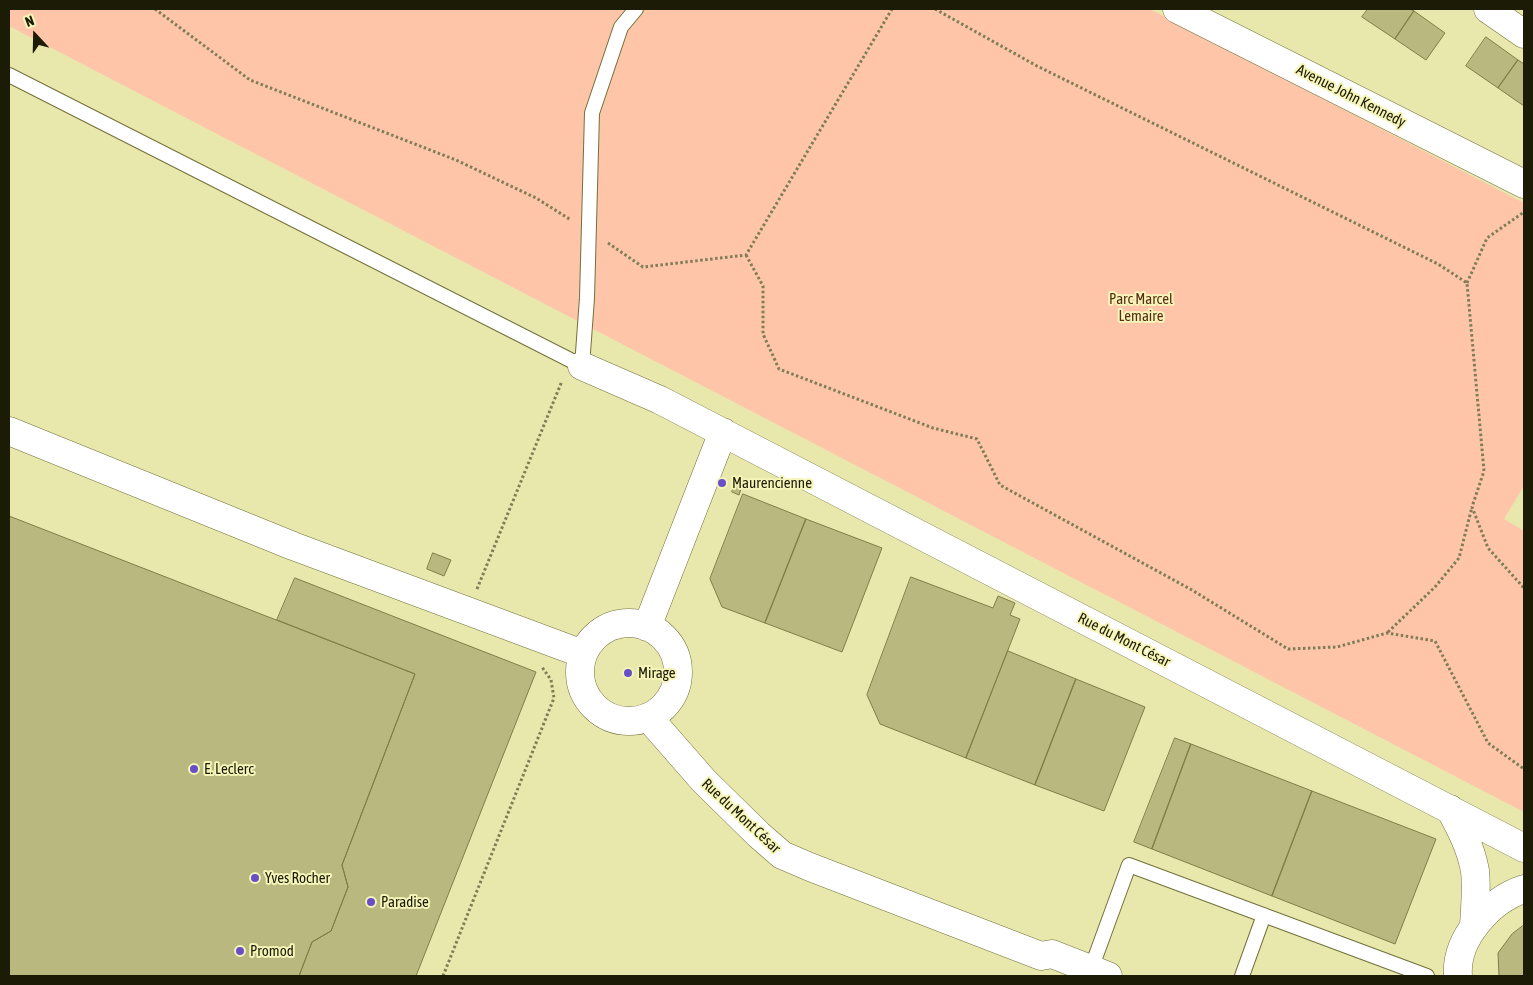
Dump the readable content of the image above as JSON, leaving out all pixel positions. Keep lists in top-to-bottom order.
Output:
{
  "streets": {
    "street": ["Avenue John Kennedy", "Rue du Mont César"]
  },
  "parks": ["Parc Marcel Lemaire"],
  "places": [
    "Maurencienne",
    "Mirage",
    "E. Leclerc",
    "Yves Rocher",
    "Paradise",
    "Promod"
  ],
  "north": "top"
}
